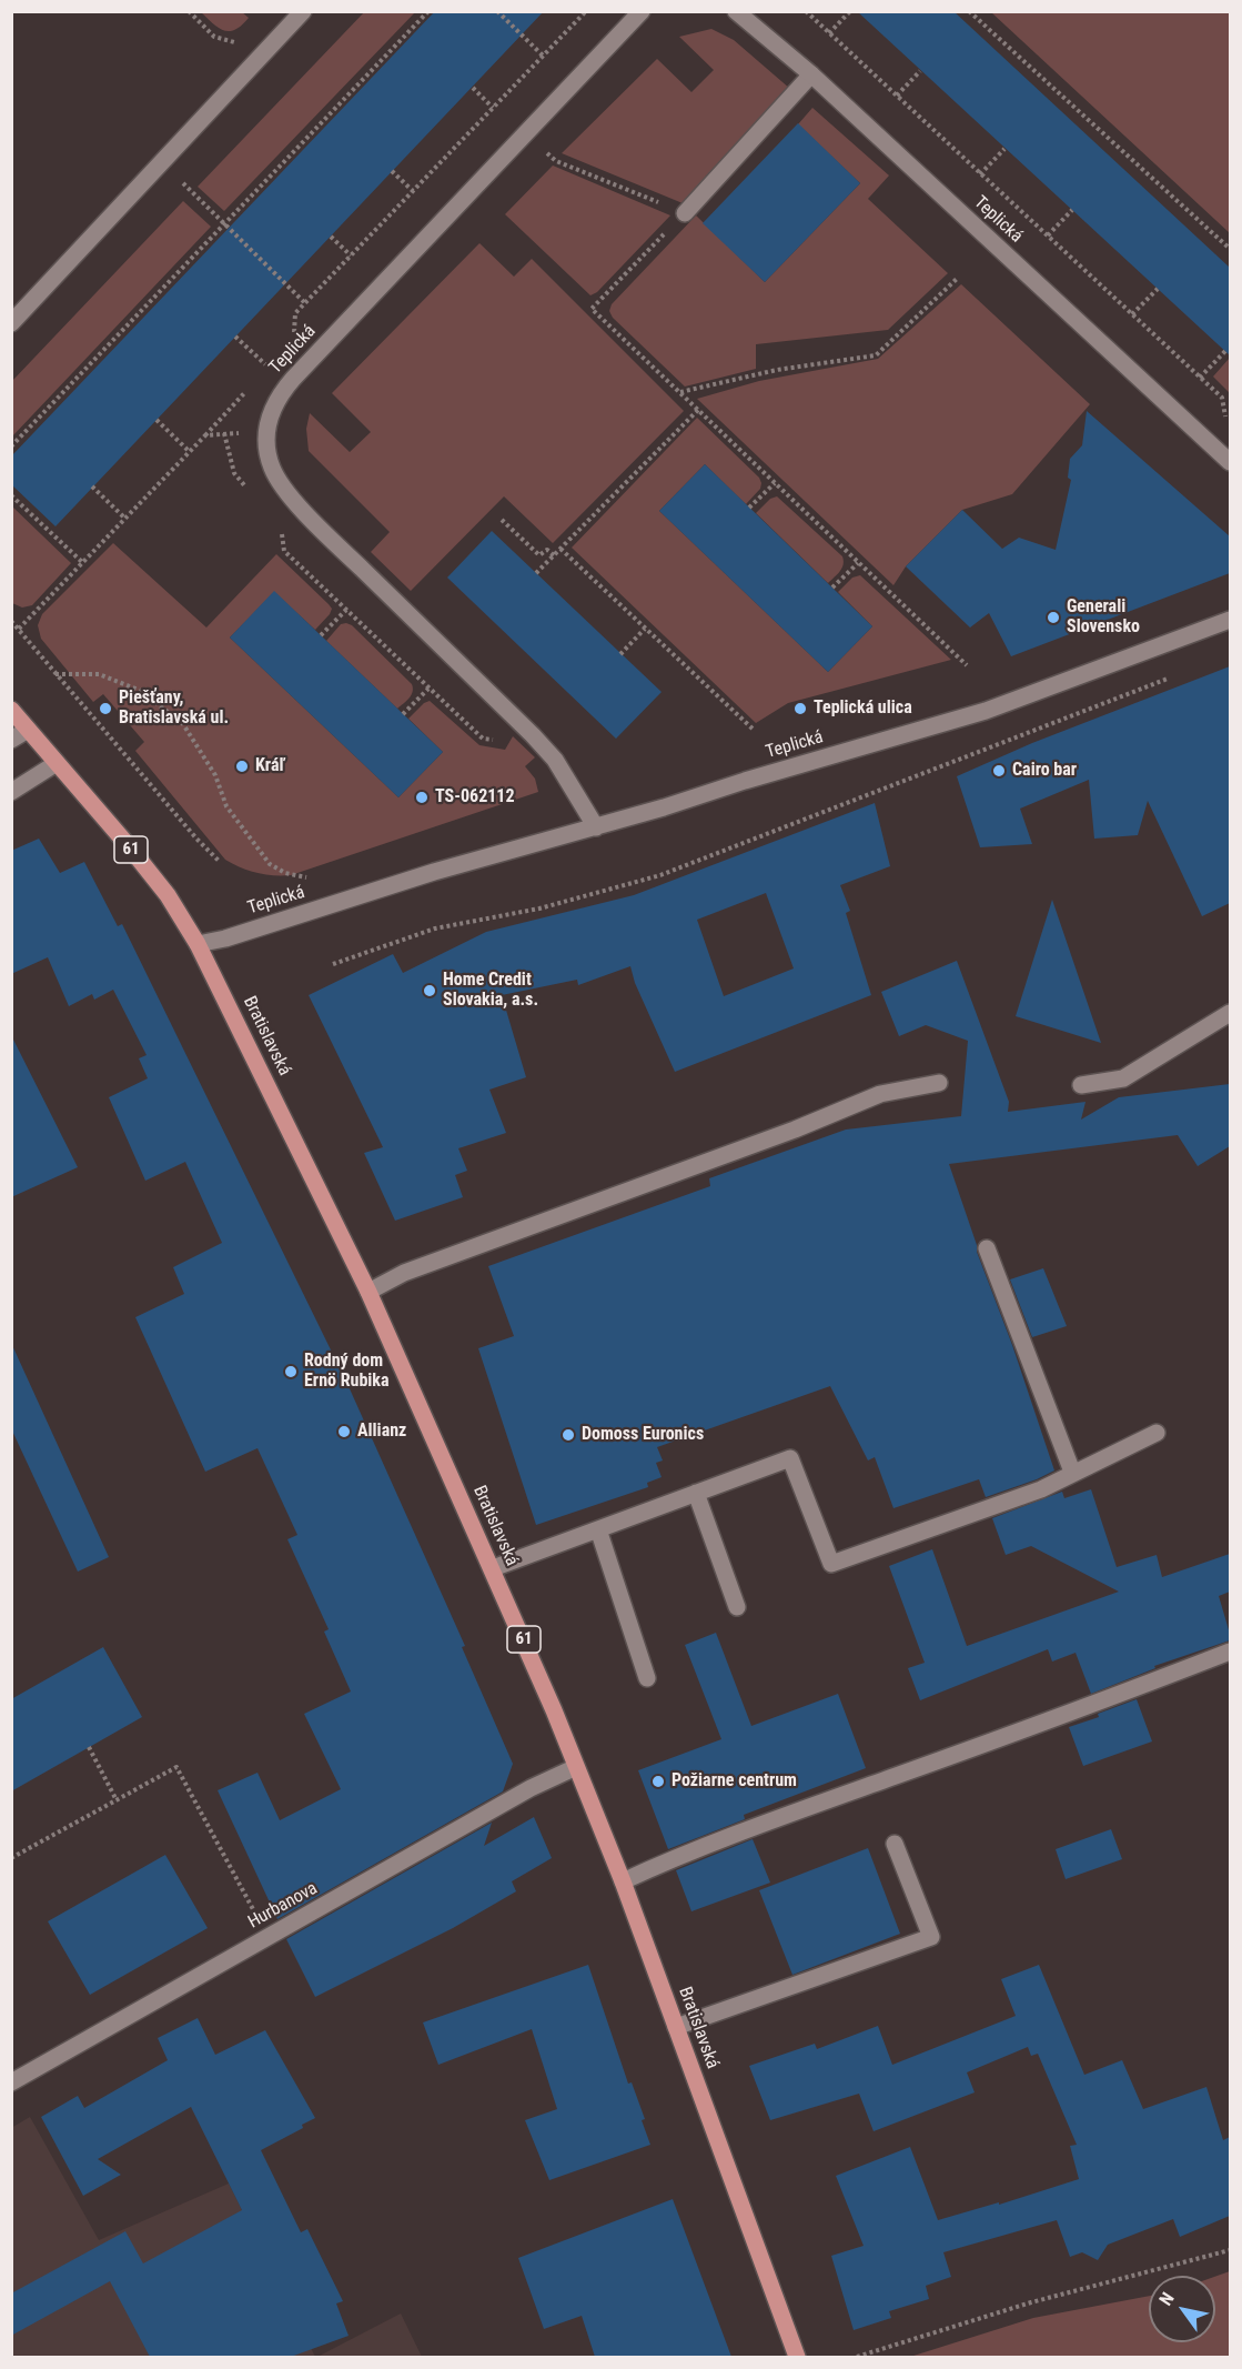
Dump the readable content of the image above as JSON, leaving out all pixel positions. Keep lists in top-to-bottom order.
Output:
{
  "streets": {
    "main road": ["61", "Bratislavská"],
    "street": ["Teplická", "Hurbanova"]
  },
  "crossings": [
    ["Teplická", "Bratislavská"],
    ["61", "Bratislavská"],
    ["Bratislavská", "Hurbanova"]
  ],
  "places": [
    "Generali Slovensko",
    "Piešťany, Bratislavská ul.",
    "Teplická ulica",
    "Kráľ",
    "Cairo bar",
    "TS-062112",
    "Home Credit Slovakia, a.s.",
    "Rodný dom Ernö Rubika",
    "Allianz",
    "Domoss Euronics",
    "Požiarne centrum"
  ],
  "north": "top left"
}
